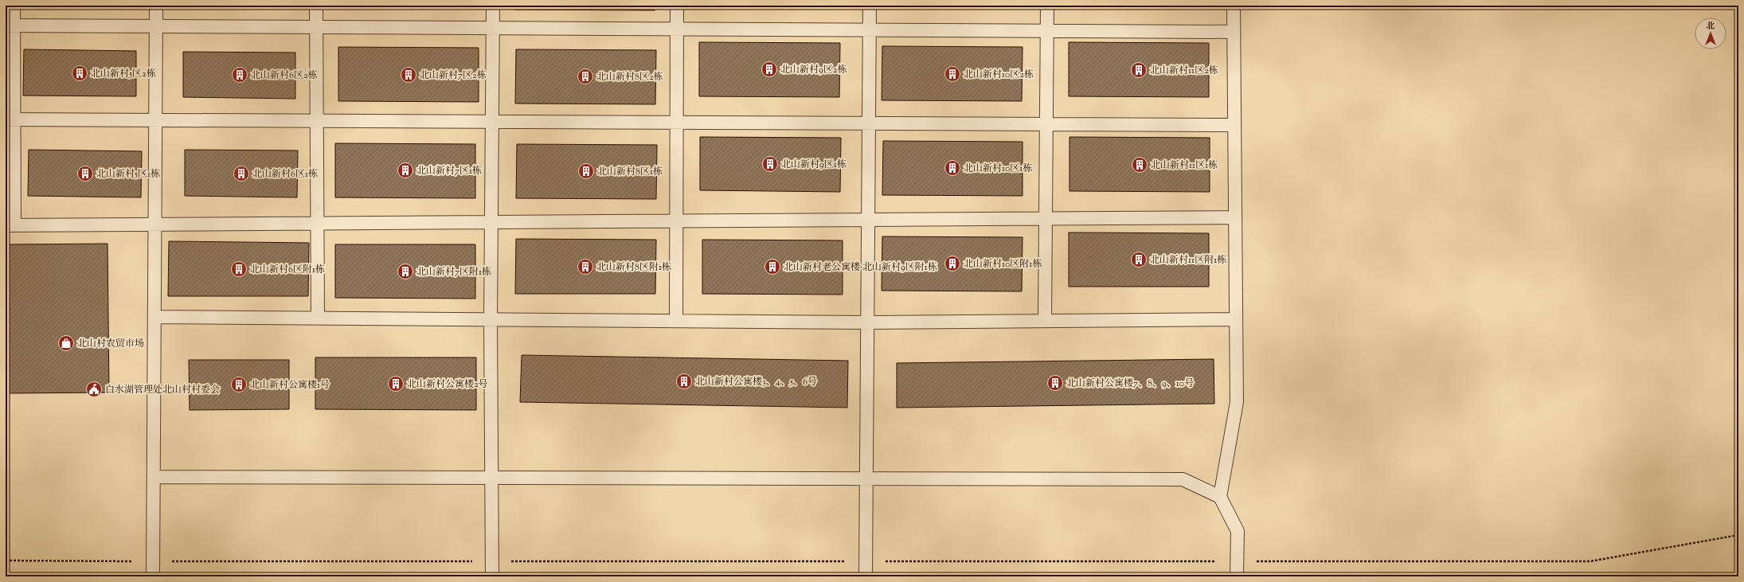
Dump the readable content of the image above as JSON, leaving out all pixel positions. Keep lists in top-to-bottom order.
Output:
{
  "places": {
    "building": [
      "北山新村9区2栋",
      "北山新村11区2栋",
      "北山新村5区2栋",
      "北山新村10区2栋",
      "北山新村6区2栋",
      "北山新村7区2栋",
      "北山新村8区2栋",
      "北山新村9区1栋",
      "北山新村11区1栋",
      "北山新村10区1栋",
      "北山新村7区1栋",
      "北山新村8区1栋",
      "北山新村5区1栋",
      "北山新村6区1栋",
      "北山新村11区附1栋",
      "北山新村10区附1栋",
      "北山新村8区附1栋",
      "北山新村老公寓楼·北山新村9区附1栋",
      "北山新村6区附1栋",
      "北山新村7区附1栋",
      "北山新村公寓楼3、4、5、6号",
      "北山新村公寓楼7、8、9、10号",
      "北山新村公寓楼2号",
      "北山新村公寓楼1号"
    ],
    "shop": ["北山村农贸市场"],
    "public building": ["白水湖管理处北山村村委会"]
  },
  "north": "top"
}
